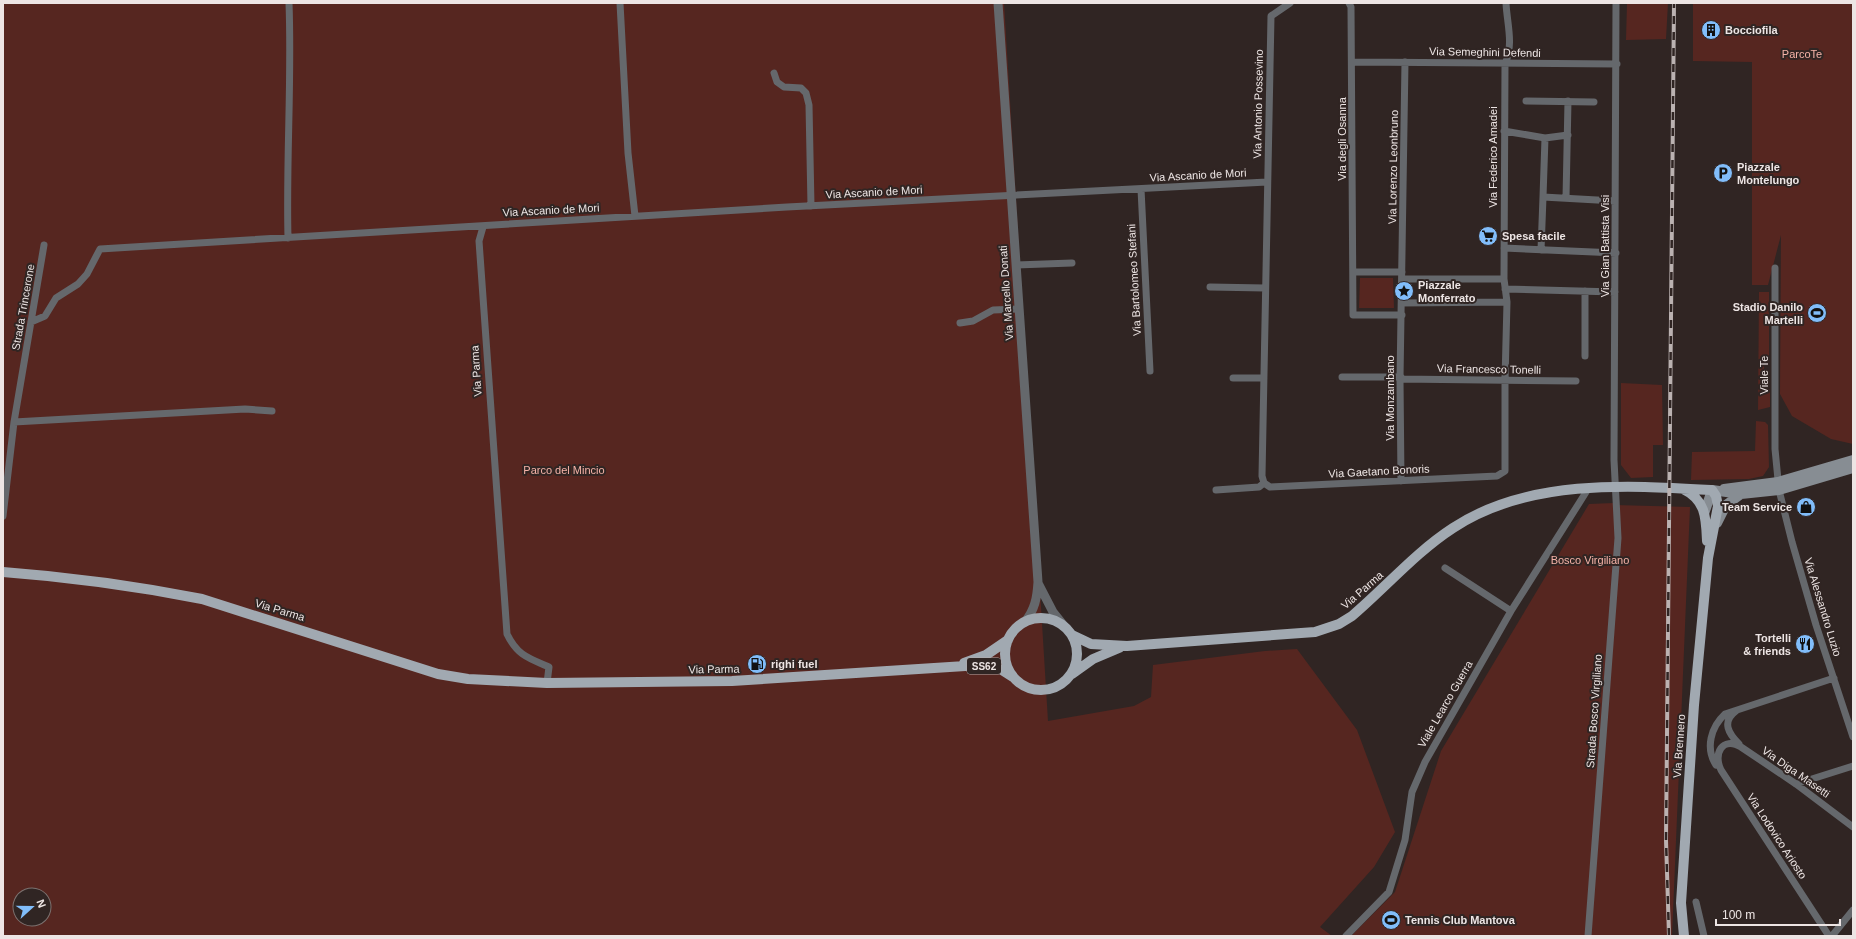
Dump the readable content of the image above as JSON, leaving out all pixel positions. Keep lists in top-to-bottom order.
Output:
{
  "streets": {
    "main road": ["Via Parma", "SS62", "Via Brennero"],
    "street": [
      "Via Semeghini Defendi",
      "Via Antonio Possevino",
      "Via degli Osanna",
      "Via Federico Amadei",
      "Via Lorenzo Leonbruno",
      "Via Ascanio de Mori",
      "Via Gian Battista Visi",
      "Via Bartolomeo Stefani",
      "Via Marcello Donati",
      "Strada Trincerone",
      "Via Francesco Tonelli",
      "Viale Te",
      "Via Monzambano",
      "Via Gaetano Bonoris",
      "Via Alessandro Luzio",
      "Viale Learco Guerra",
      "Strada Bosco Virgiliano",
      "Via Diga Masetti",
      "Via Lodovico Ariosto"
    ]
  },
  "crossings": [
    ["Via Semeghini Defendi", "Via degli Osanna"],
    ["Via Semeghini Defendi", "Via Federico Amadei"],
    ["Via Semeghini Defendi", "Via Lorenzo Leonbruno"],
    ["Via Semeghini Defendi", "Via Gian Battista Visi"],
    ["Via Antonio Possevino", "Via Ascanio de Mori"],
    ["Via Antonio Possevino", "Via Gaetano Bonoris"],
    ["Via degli Osanna", "Via Monzambano"],
    ["Via Federico Amadei", "Via Francesco Tonelli"],
    ["Via Federico Amadei", "Via Gaetano Bonoris"],
    ["Via Lorenzo Leonbruno", "Via Monzambano"],
    ["Via Ascanio de Mori", "Via Bartolomeo Stefani"],
    ["Via Ascanio de Mori", "Via Marcello Donati"],
    ["Via Ascanio de Mori", "Strada Trincerone"],
    ["Via Ascanio de Mori", "Via Parma"],
    ["Via Gian Battista Visi", "Via Parma"],
    ["Via Gian Battista Visi", "Strada Bosco Virgiliano"],
    ["Via Marcello Donati", "Via Parma"],
    ["Via Francesco Tonelli", "Via Monzambano"],
    ["Via Parma", "Viale Learco Guerra"],
    ["Via Parma", "Strada Bosco Virgiliano"],
    ["Via Parma", "Via Brennero"],
    ["Viale Te", "Via Alessandro Luzio"],
    ["Via Monzambano", "Via Gaetano Bonoris"],
    ["Via Diga Masetti", "Via Lodovico Ariosto"]
  ],
  "parks": ["ParcoTe", "Parco del Mincio", "Bosco Virgiliano"],
  "places": {
    "building": ["Bocciofila"],
    "parking": ["Piazzale Montelungo"],
    "supermarket": ["Spesa facile"],
    "place": ["Piazzale Monferrato"],
    "sports": ["Stadio Danilo Martelli", "Tennis Club Mantova"],
    "shop": ["Team Service"],
    "restaurant": ["Tortelli & friends"],
    "fuel station": ["righi fuel"]
  },
  "scale_bar": "100 m",
  "north": "right"
}
